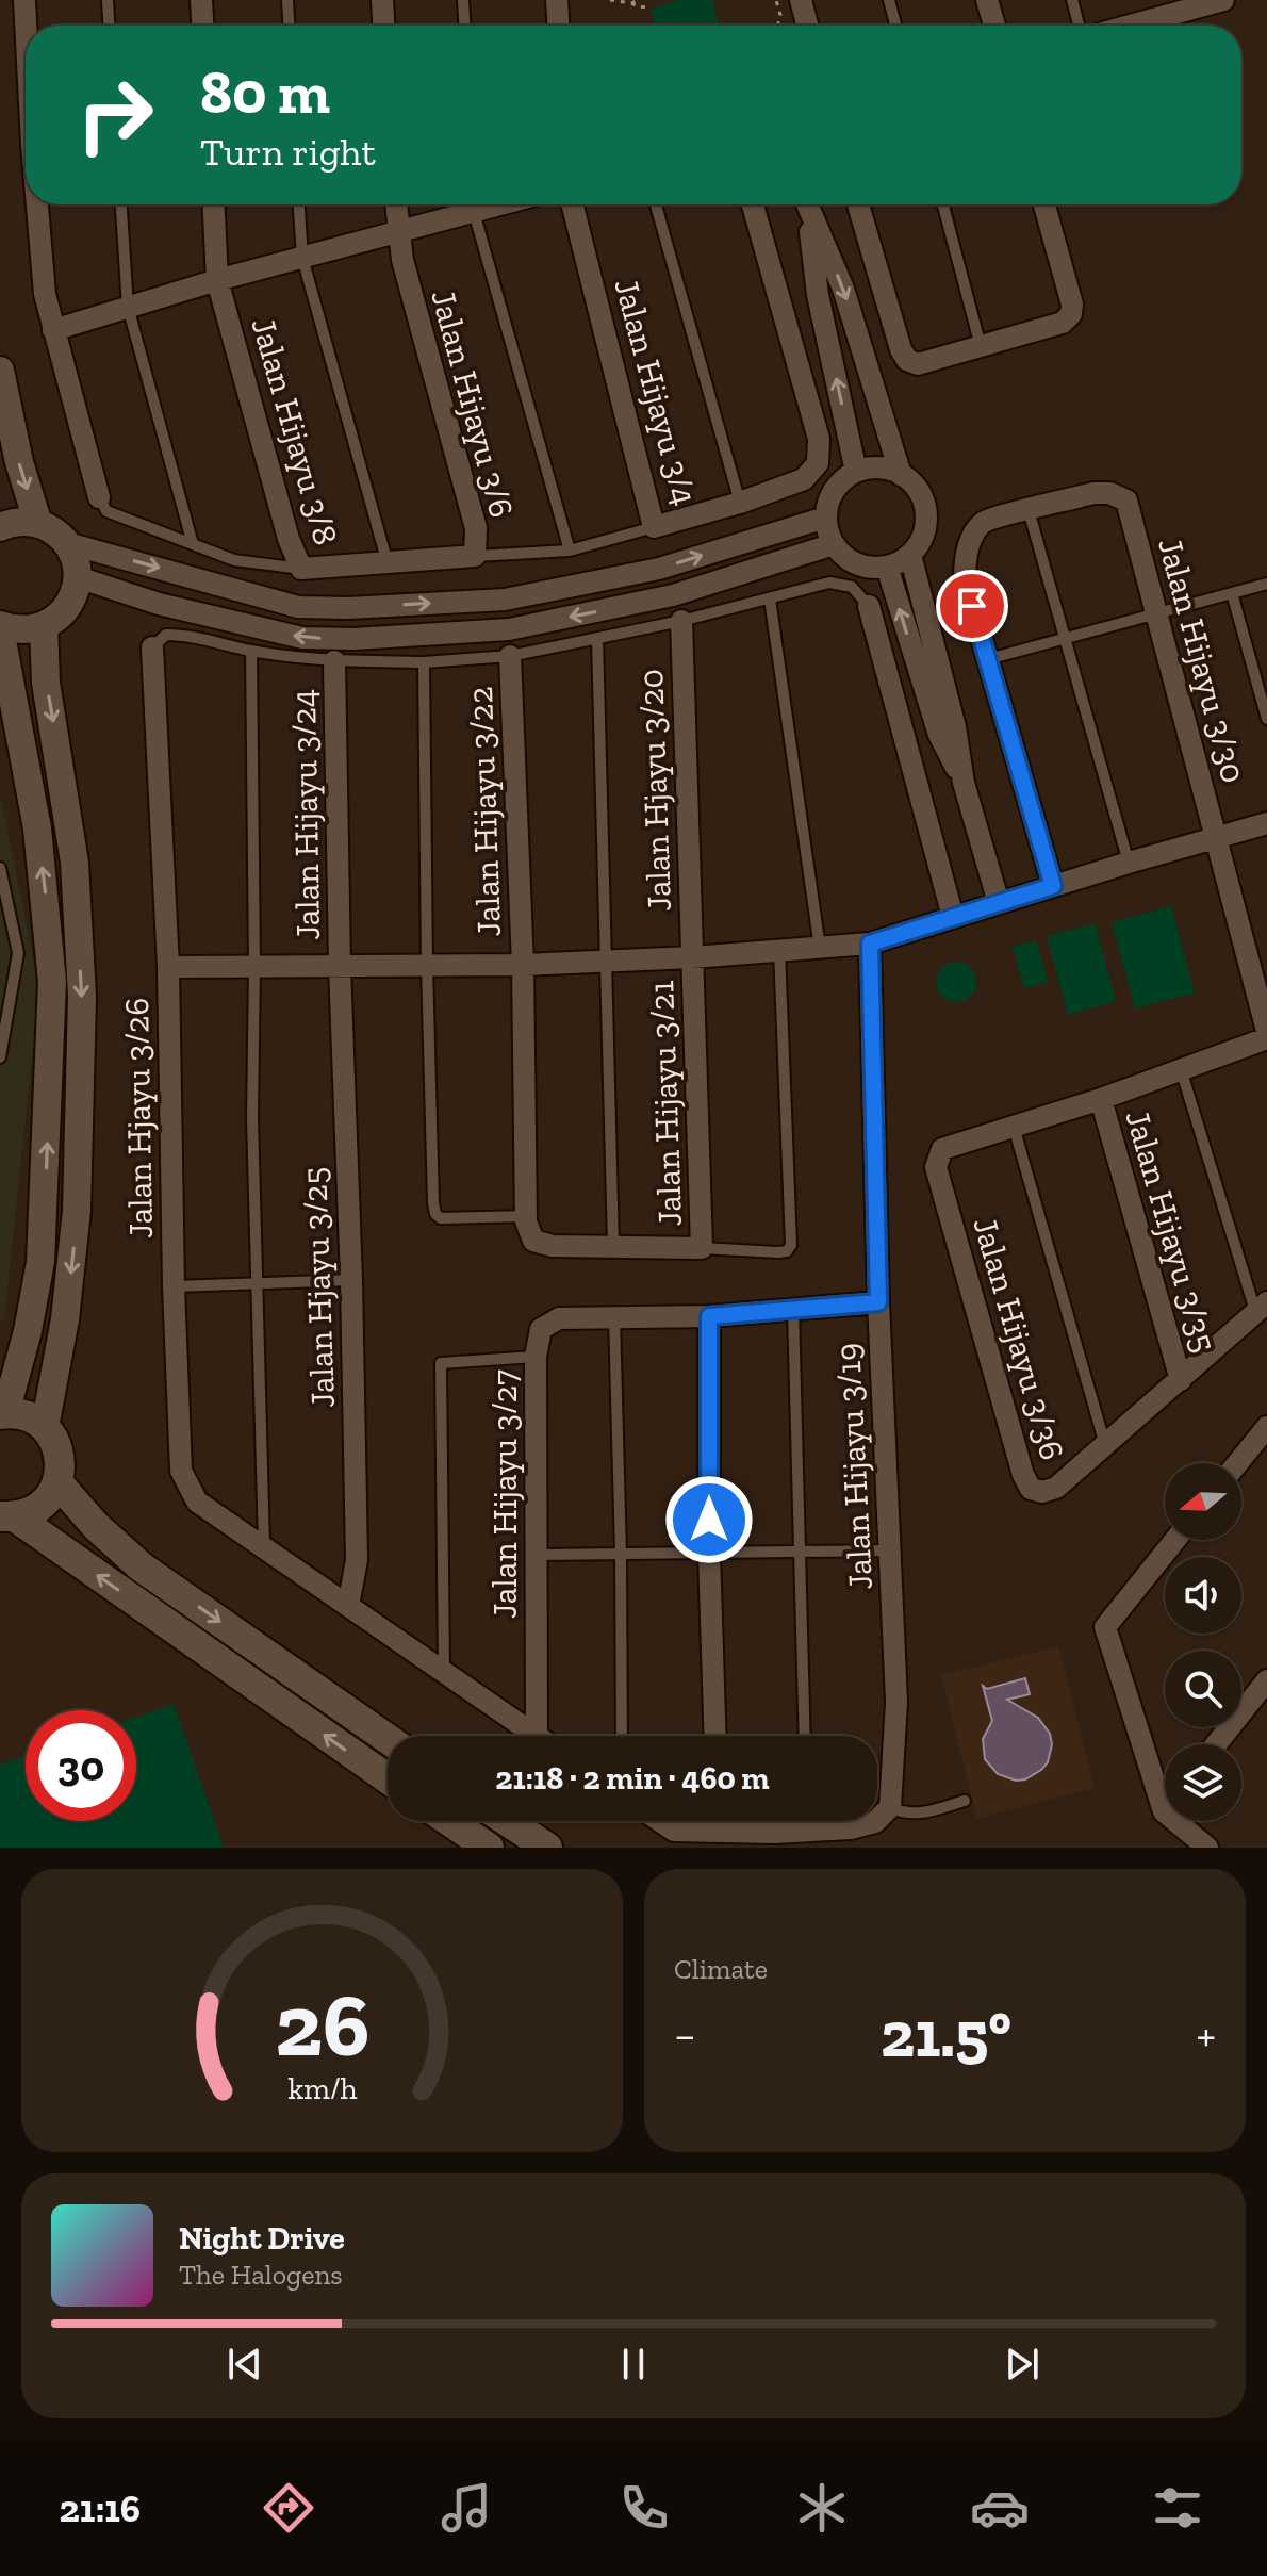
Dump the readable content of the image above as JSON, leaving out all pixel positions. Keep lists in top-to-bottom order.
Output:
{
  "streets": {
    "street": [
      "Jalan Hijayu 3/4",
      "Jalan Hijayu 3/6",
      "Jalan Hijayu 3/8",
      "Jalan Hijayu 3/30",
      "Jalan Hjayu 3/20",
      "Jalan Hijayu 3/22",
      "Jalan Hijayu 3/24",
      "Jalan Hijayu 3/21",
      "Jalan Hjayu 3/26",
      "Jalan Hijayu 3/35",
      "Jalan Hjayu 3/25",
      "Jalan Hijayu 3/36",
      "Jalan Hijayu 3/19",
      "Jalan Hijayu 3/27"
    ]
  },
  "crossings": [
    ["Jalan Hijayu 3/6", "Jalan Hijayu 3/8"],
    ["Jalan Hjayu 3/20", "Jalan Hijayu 3/21"],
    ["Jalan Hijayu 3/24", "Jalan Hjayu 3/25"],
    ["Jalan Hjayu 3/26", "Jalan Hjayu 3/25"],
    ["Jalan Hjayu 3/26", "Jalan Hijayu 3/27"],
    ["Jalan Hijayu 3/19", "Jalan Hijayu 3/27"]
  ],
  "north": "left",
  "page": {
    "turn": ["80 m", "Turn right"],
    "limit": "30",
    "trip": "21:18 · 2 min · 460 m",
    "tile": "Climate",
    "heat": ["−", "21.5°", "+"],
    "song": ["Night Drive", "The Halogens"],
    "tabs": "21:16",
    "gauge": ["26", "km/h"]
  }
}
